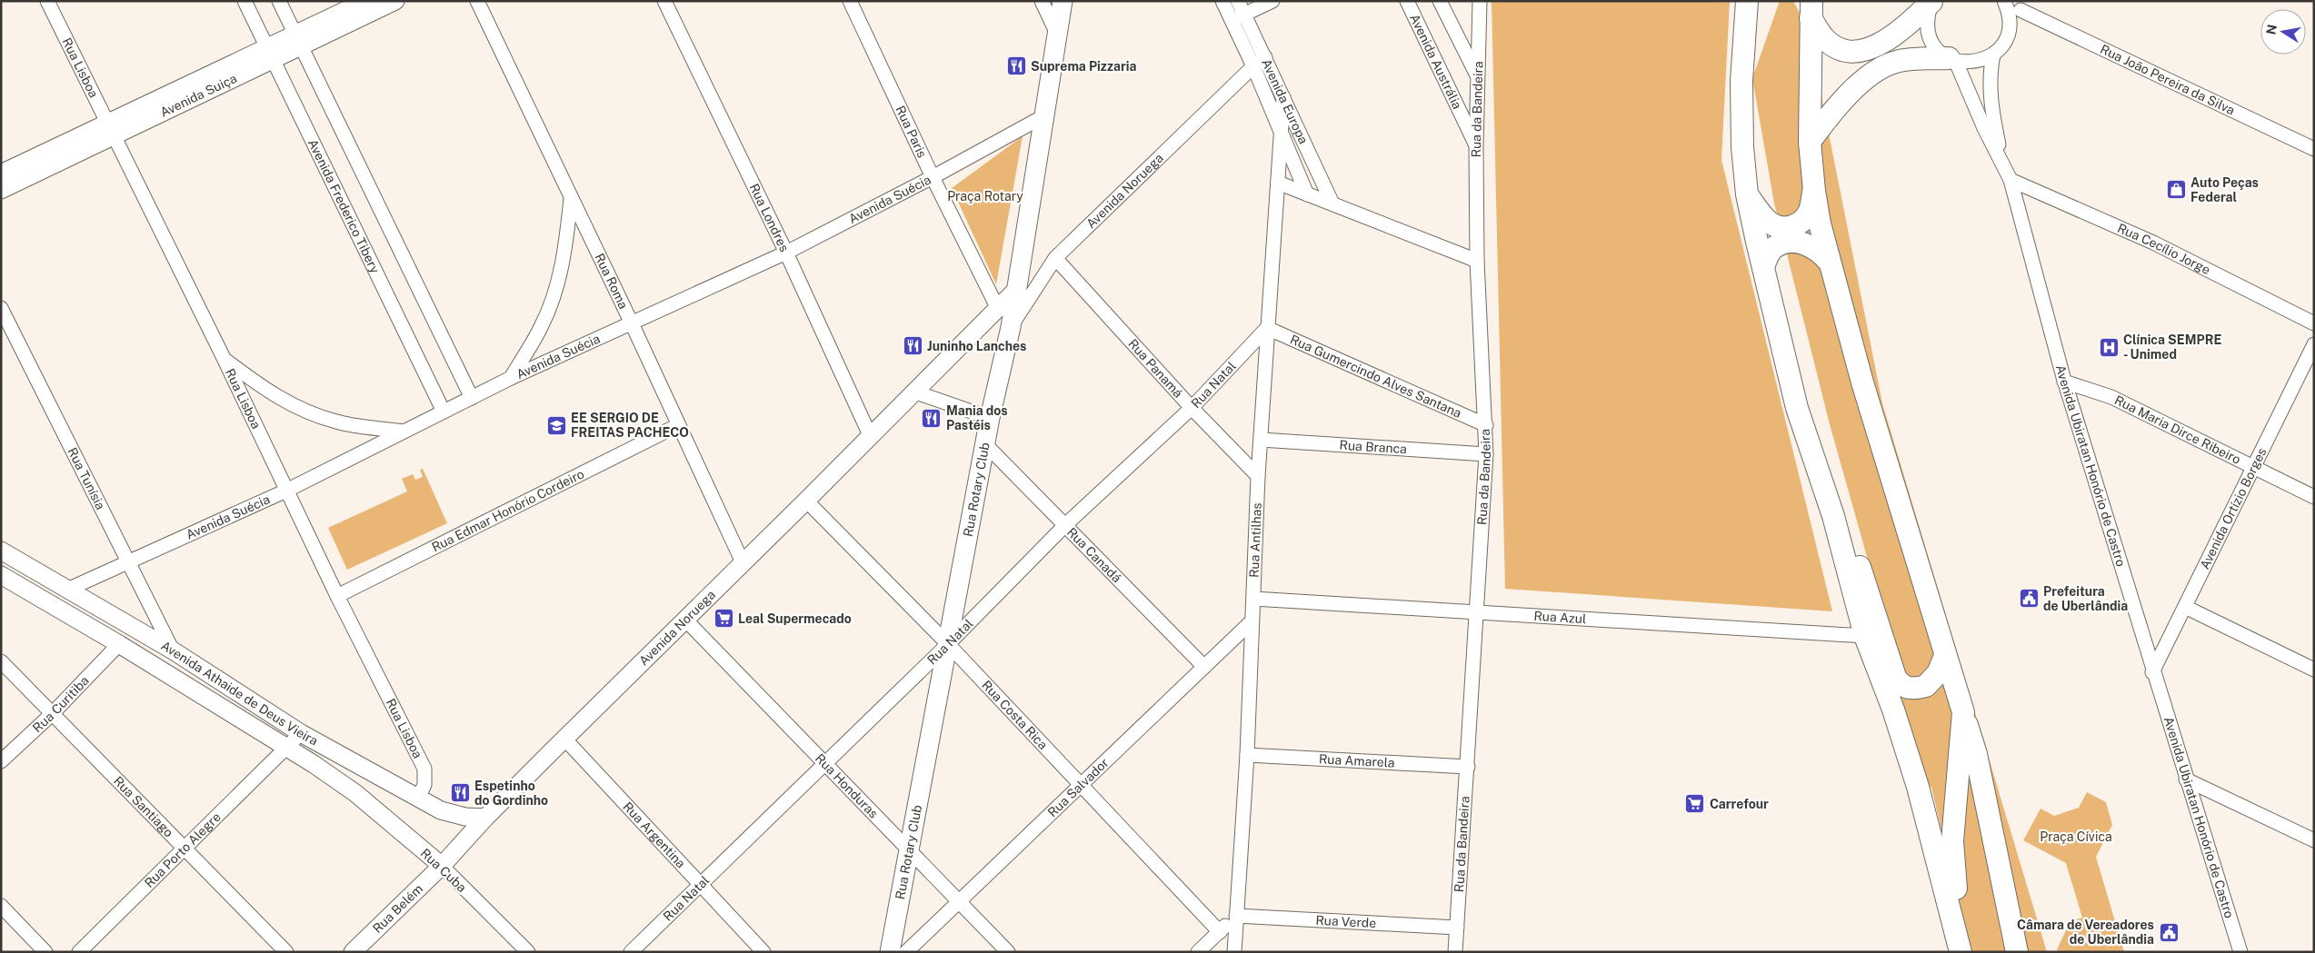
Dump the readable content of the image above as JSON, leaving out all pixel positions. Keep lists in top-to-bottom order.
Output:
{
  "streets": {
    "main road": ["Rua Rotary Club"],
    "street": [
      "Avenida Austrália",
      "Rua Lisboa",
      "Rua João Pereira da Silva",
      "Avenida Suiça",
      "Avenida Europa",
      "Rua da Bandeira",
      "Rua Paris",
      "Avenida Noruega",
      "Avenida Suécia",
      "Avenida Frederico Tibery",
      "Rua Londres",
      "Rua Cecílio Jorge",
      "Rua Roma",
      "Rua Panamá",
      "Rua Gumercindo Alves Santana",
      "Rua Natal",
      "Rua Maria Dirce Ribeiro",
      "Rua Branca",
      "Avenida Ubiratan Honório de Castro",
      "Rua Tunísia",
      "Avenida Ortízio Borges",
      "Rua Edmar Honório Cordeiro",
      "Rua Antilhas",
      "Rua Canadá",
      "Rua Azul",
      "Avenida Athaide de Deus Vieira",
      "Rua Curitiba",
      "Rua Costa Rica",
      "Rua Amarela",
      "Rua Honduras",
      "Rua Salvador",
      "Rua Santiago",
      "Rua Argentina",
      "Rua Porto Alegre",
      "Rua Cuba",
      "Rua Belém",
      "Rua Verde"
    ]
  },
  "crossings": [
    ["Avenida Austrália", "Rua da Bandeira"],
    ["Rua Lisboa", "Avenida Suiça"],
    ["Rua Lisboa", "Avenida Suécia"],
    ["Rua Lisboa", "Rua Edmar Honório Cordeiro"],
    ["Rua Lisboa", "Avenida Athaide de Deus Vieira"],
    ["Avenida Suiça", "Avenida Frederico Tibery"],
    ["Avenida Europa", "Avenida Noruega"],
    ["Avenida Europa", "Rua Antilhas"],
    ["Rua da Bandeira", "Rua Gumercindo Alves Santana"],
    ["Rua da Bandeira", "Rua Branca"],
    ["Rua da Bandeira", "Rua Azul"],
    ["Rua da Bandeira", "Rua Amarela"],
    ["Rua da Bandeira", "Rua Verde"],
    ["Rua Paris", "Avenida Noruega"],
    ["Rua Paris", "Avenida Suécia"],
    ["Avenida Noruega", "Rua Londres"],
    ["Avenida Noruega", "Rua Roma"],
    ["Avenida Noruega", "Rua Panamá"],
    ["Avenida Noruega", "Rua Rotary Club"],
    ["Avenida Noruega", "Avenida Athaide de Deus Vieira"],
    ["Avenida Noruega", "Rua Costa Rica"],
    ["Avenida Noruega", "Rua Honduras"],
    ["Avenida Noruega", "Rua Argentina"],
    ["Avenida Noruega", "Rua Cuba"],
    ["Avenida Noruega", "Rua Belém"],
    ["Avenida Suécia", "Avenida Frederico Tibery"],
    ["Avenida Suécia", "Rua Londres"],
    ["Avenida Suécia", "Rua Roma"],
    ["Avenida Suécia", "Rua Tunísia"],
    ["Avenida Suécia", "Rua Rotary Club"],
    ["Avenida Suécia", "Avenida Athaide de Deus Vieira"],
    ["Rua Cecílio Jorge", "Avenida Ubiratan Honório de Castro"],
    ["Rua Roma", "Rua Edmar Honório Cordeiro"],
    ["Rua Panamá", "Rua Natal"],
    ["Rua Panamá", "Rua Antilhas"],
    ["Rua Gumercindo Alves Santana", "Rua Natal"],
    ["Rua Gumercindo Alves Santana", "Rua Antilhas"],
    ["Rua Natal", "Rua Rotary Club"],
    ["Rua Natal", "Rua Antilhas"],
    ["Rua Natal", "Rua Canadá"],
    ["Rua Natal", "Rua Costa Rica"],
    ["Rua Natal", "Rua Honduras"],
    ["Rua Natal", "Rua Argentina"],
    ["Rua Maria Dirce Ribeiro", "Avenida Ubiratan Honório de Castro"],
    ["Rua Maria Dirce Ribeiro", "Avenida Ortízio Borges"],
    ["Rua Branca", "Rua Antilhas"],
    ["Avenida Ubiratan Honório de Castro", "Avenida Ortízio Borges"],
    ["Rua Tunísia", "Avenida Athaide de Deus Vieira"],
    ["Rua Rotary Club", "Rua Canadá"],
    ["Rua Rotary Club", "Rua Costa Rica"],
    ["Rua Rotary Club", "Rua Honduras"],
    ["Rua Antilhas", "Rua Azul"],
    ["Rua Antilhas", "Rua Amarela"],
    ["Rua Antilhas", "Rua Salvador"],
    ["Rua Antilhas", "Rua Verde"],
    ["Rua Canadá", "Rua Salvador"],
    ["Avenida Athaide de Deus Vieira", "Rua Curitiba"],
    ["Avenida Athaide de Deus Vieira", "Rua Porto Alegre"],
    ["Avenida Athaide de Deus Vieira", "Rua Cuba"],
    ["Rua Curitiba", "Rua Santiago"],
    ["Rua Costa Rica", "Rua Salvador"],
    ["Rua Honduras", "Rua Salvador"],
    ["Rua Santiago", "Rua Porto Alegre"],
    ["Rua Cuba", "Rua Belém"]
  ],
  "parks": ["Praça Rotary", "Praça Cívica"],
  "places": {
    "restaurant": [
      "Suprema Pizzaria",
      "Juninho Lanches",
      "Mania dos Pastéis",
      "Espetinho do Gordinho"
    ],
    "shop": ["Auto Peças Federal"],
    "hospital": ["Clínica SEMPRE - Unimed"],
    "school or university": ["EE SERGIO DE FREITAS PACHECO"],
    "public building": ["Prefeitura de Uberlândia", "Câmara de Vereadores de Uberlândia"],
    "supermarket": ["Leal Supermecado", "Carrefour"]
  },
  "north": "left"
}
